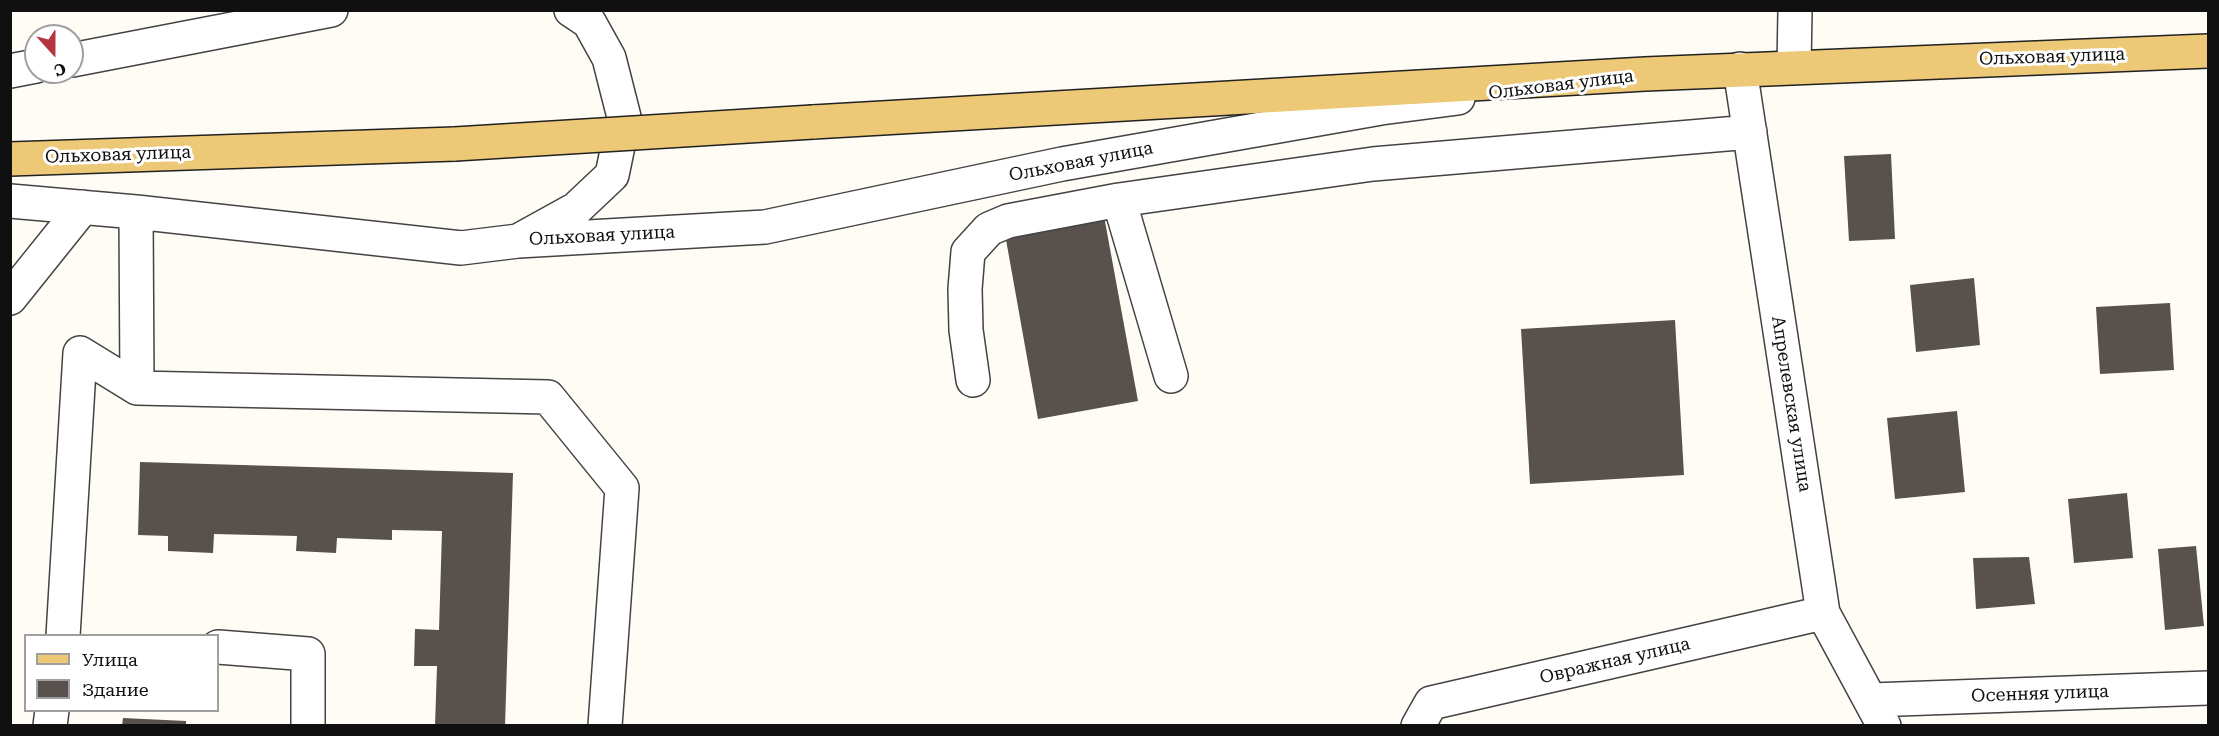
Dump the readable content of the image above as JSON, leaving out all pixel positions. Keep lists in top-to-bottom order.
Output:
{
  "streets": {
    "main road": ["Ольховая улица"],
    "street": ["Апрелевская улица", "Овражная улица", "Осенняя улица"]
  },
  "crossings": [
    ["Ольховая улица", "Апрелевская улица"],
    ["Апрелевская улица", "Овражная улица"],
    ["Апрелевская улица", "Осенняя улица"]
  ],
  "legend": ["Улица", "Здание"],
  "north": "bottom"
}
